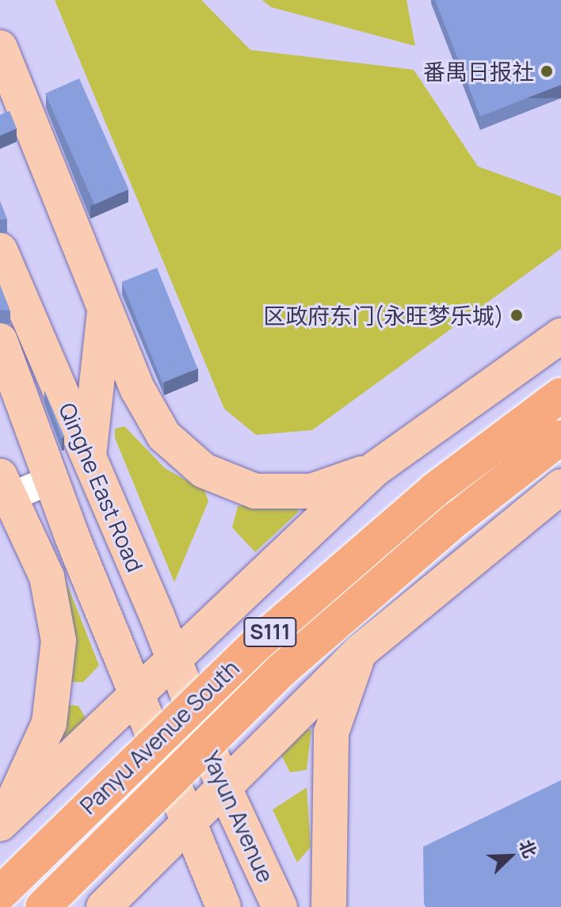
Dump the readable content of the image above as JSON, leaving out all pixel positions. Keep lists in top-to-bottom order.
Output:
{
  "streets": {
    "highway": ["S111", "Panyu Avenue South"],
    "main road": ["Qinghe East Road", "Yayun Avenue"]
  },
  "crossings": [
    ["Qinghe East Road", "Yayun Avenue"]
  ],
  "places": ["番禺日报社", "区政府东门(永旺梦乐城)"],
  "north": "top right"
}
